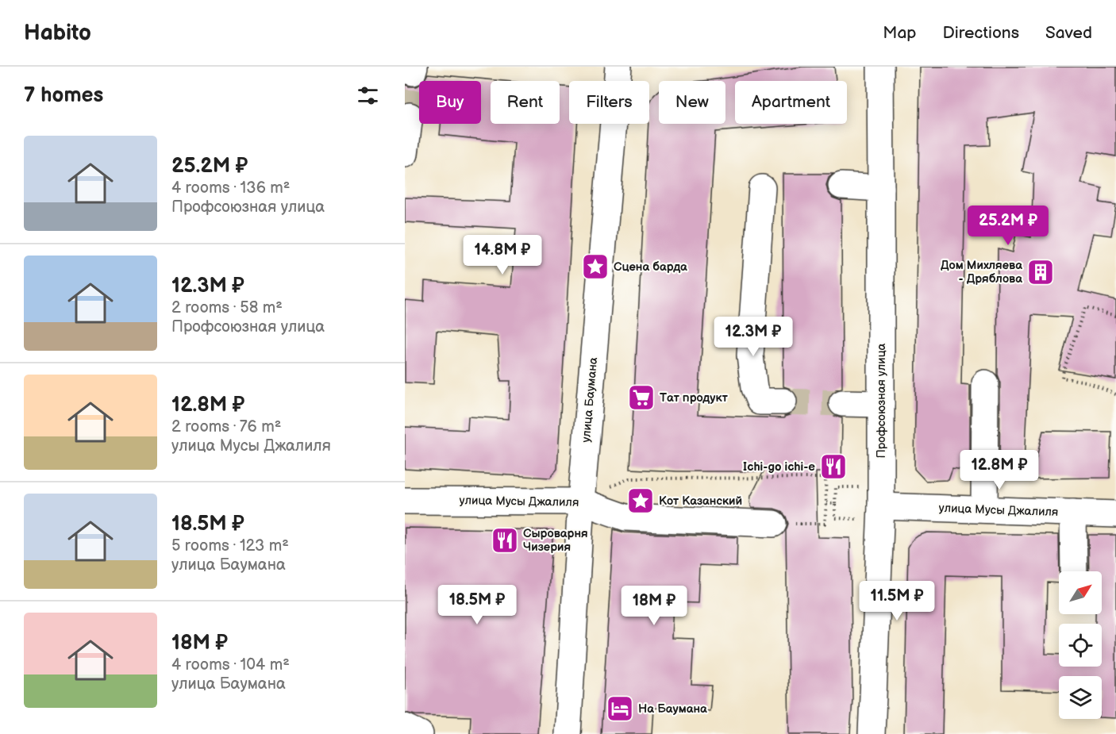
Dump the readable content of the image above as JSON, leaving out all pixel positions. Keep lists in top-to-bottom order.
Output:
{
  "streets": {
    "street": ["улица Баумана", "Профсоюзная улица", "улица Мусы Джалиля"]
  },
  "crossings": [
    ["улица Баумана", "улица Мусы Джалиля"],
    ["Профсоюзная улица", "улица Мусы Джалиля"]
  ],
  "places": {
    "place": ["Сцена барда", "Кот Казанский"],
    "building": ["Дом Михляева - Дряблова"],
    "supermarket": ["Тат продукт"],
    "restaurant": ["Ichi-go ichi-e", "Сыроварня Чизерия"],
    "hotel": ["На Баумана"]
  },
  "north": "top right",
  "page": {
    "header": "Habito",
    "nav": ["Map", "Directions", "Saved"],
    "heading": "7 homes",
    "chip": [
      "Buy",
      "Rent",
      "Filters",
      "New",
      "Apartment"
    ],
    "list": [
      {
        "name": "25.2M ₽",
        "note": "4 rooms · 136 m² · Профсоюзная улица"
      },
      {
        "name": "12.3M ₽",
        "note": "2 rooms · 58 m² · Профсоюзная улица"
      },
      {
        "name": "12.8M ₽",
        "note": "2 rooms · 76 m² · улица Мусы Джалиля"
      },
      {
        "name": "18.5M ₽",
        "note": "5 rooms · 123 m² · улица Баумана"
      },
      {
        "name": "18M ₽",
        "note": "4 rooms · 104 m² · улица Баумана"
      }
    ],
    "price": [
      "25.2M ₽",
      "14.8M ₽",
      "12.3M ₽",
      "12.8M ₽",
      "11.5M ₽",
      "18.5M ₽",
      "18M ₽"
    ]
  }
}
